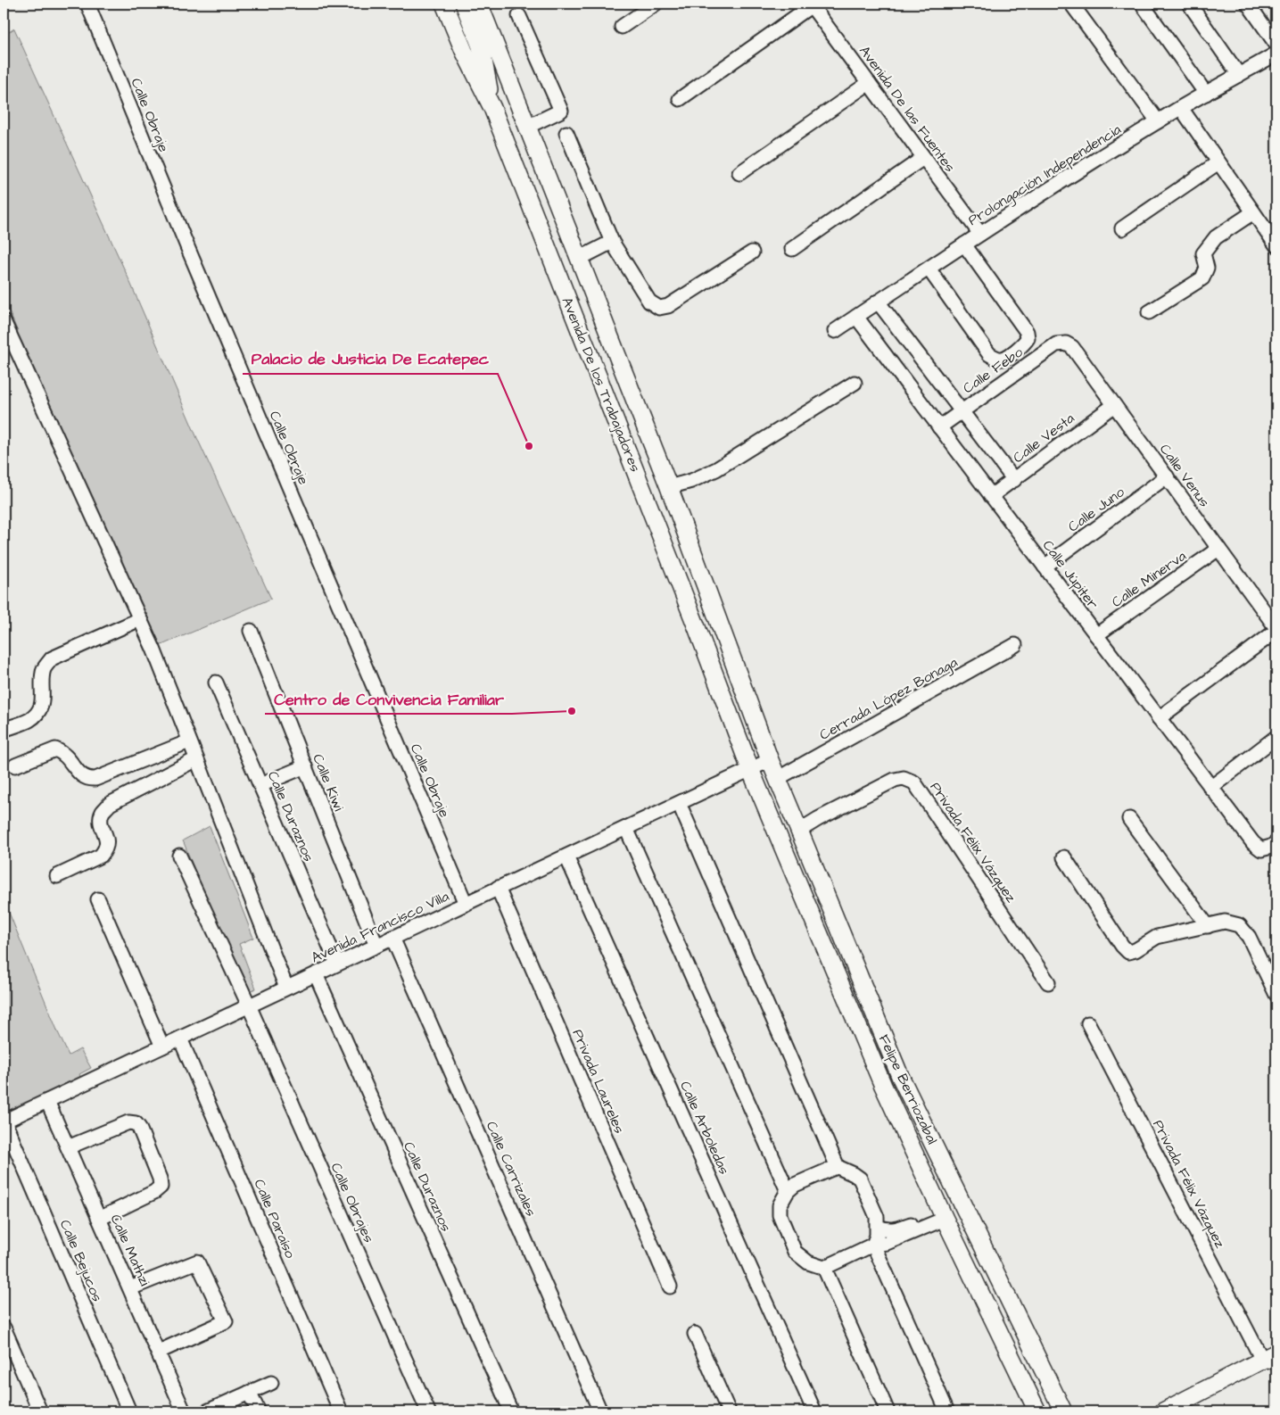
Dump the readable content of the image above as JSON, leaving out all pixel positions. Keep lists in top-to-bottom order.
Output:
{
  "streets": {
    "main road": ["Avenida De los Trabajadores", "Felipe Berriozabal"],
    "street": [
      "Avenida De las Fuentes",
      "Calle Obraje",
      "Prolongación Independencia",
      "Calle Febo",
      "Calle Vesta",
      "Calle Venus",
      "Calle Juno",
      "Calle Júpiter",
      "Calle Minerva",
      "Cerrada López Bonaga",
      "Calle Kiwi",
      "Calle Duraznos",
      "Privada Félix Vázquez",
      "Avenida Francisco Villa",
      "Privada Laureles",
      "Calle Arboledas",
      "Calle Carrizales",
      "Calle Obrajes",
      "Calle Paraíso",
      "Calle Mathzi",
      "Calle Bejucos"
    ]
  },
  "crossings": [
    ["Avenida De las Fuentes", "Prolongación Independencia"],
    ["Calle Obraje", "Avenida Francisco Villa"],
    ["Prolongación Independencia", "Calle Júpiter"],
    ["Calle Febo", "Calle Venus"],
    ["Calle Febo", "Calle Júpiter"],
    ["Avenida De los Trabajadores", "Avenida Francisco Villa"],
    ["Avenida De los Trabajadores", "Felipe Berriozabal"],
    ["Calle Vesta", "Calle Venus"],
    ["Calle Vesta", "Calle Júpiter"],
    ["Calle Venus", "Calle Juno"],
    ["Calle Venus", "Calle Minerva"],
    ["Calle Juno", "Calle Júpiter"],
    ["Calle Júpiter", "Calle Minerva"],
    ["Cerrada López Bonaga", "Felipe Berriozabal"],
    ["Calle Kiwi", "Avenida Francisco Villa"],
    ["Calle Duraznos", "Avenida Francisco Villa"],
    ["Privada Félix Vázquez", "Felipe Berriozabal"],
    ["Avenida Francisco Villa", "Privada Laureles"],
    ["Avenida Francisco Villa", "Felipe Berriozabal"],
    ["Avenida Francisco Villa", "Calle Arboledas"],
    ["Avenida Francisco Villa", "Calle Carrizales"],
    ["Avenida Francisco Villa", "Calle Obrajes"],
    ["Avenida Francisco Villa", "Calle Paraíso"],
    ["Avenida Francisco Villa", "Calle Mathzi"],
    ["Avenida Francisco Villa", "Calle Bejucos"]
  ],
  "places": ["Palacio de Justicia De Ecatepec", "Centro de Convivencia Familiar"]
}
